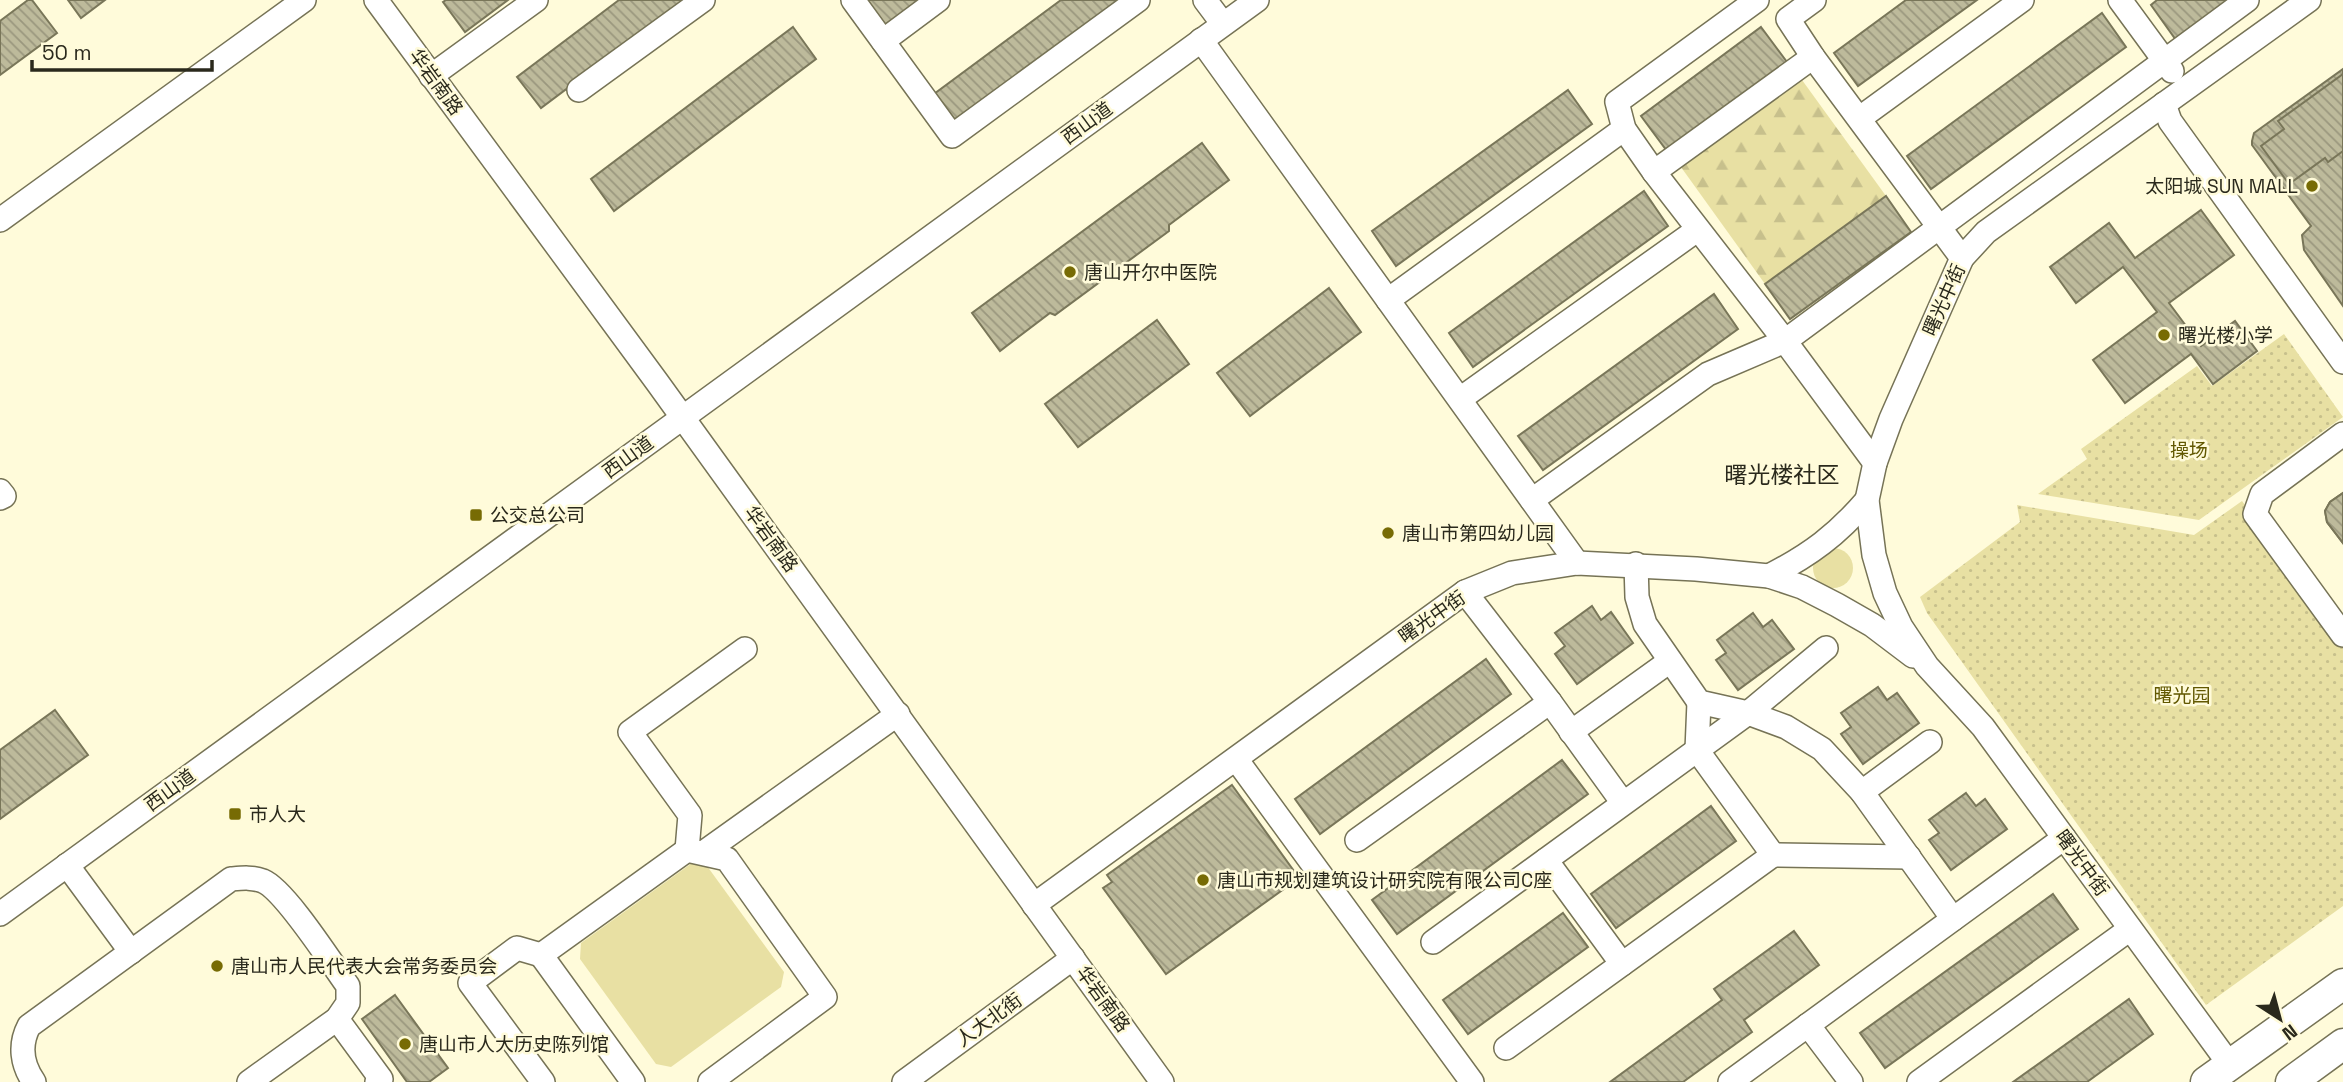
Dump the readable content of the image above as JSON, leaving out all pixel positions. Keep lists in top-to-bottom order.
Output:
{
  "streets": {
    "street": [
      "华岩南路",
      "西山道",
      "曙光中街",
      "人大北街"
    ]
  },
  "crossings": [
    ["华岩南路", "西山道"],
    ["华岩南路", "曙光中街"],
    ["华岩南路", "人大北街"]
  ],
  "districts": ["曙光楼社区"],
  "parks": ["操场", "曙光园"],
  "places": {
    "other": [
      "太阳城 SUN MALL",
      "唐山开尔中医院",
      "曙光楼小学",
      "唐山市第四幼儿园",
      "唐山市规划建筑设计研究院有限公司C座",
      "唐山市人民代表大会常务委员会",
      "唐山市人大历史陈列馆"
    ],
    "transit": ["公交总公司", "市人大"]
  },
  "scale_bar": "50 m",
  "north": "bottom right"
}
